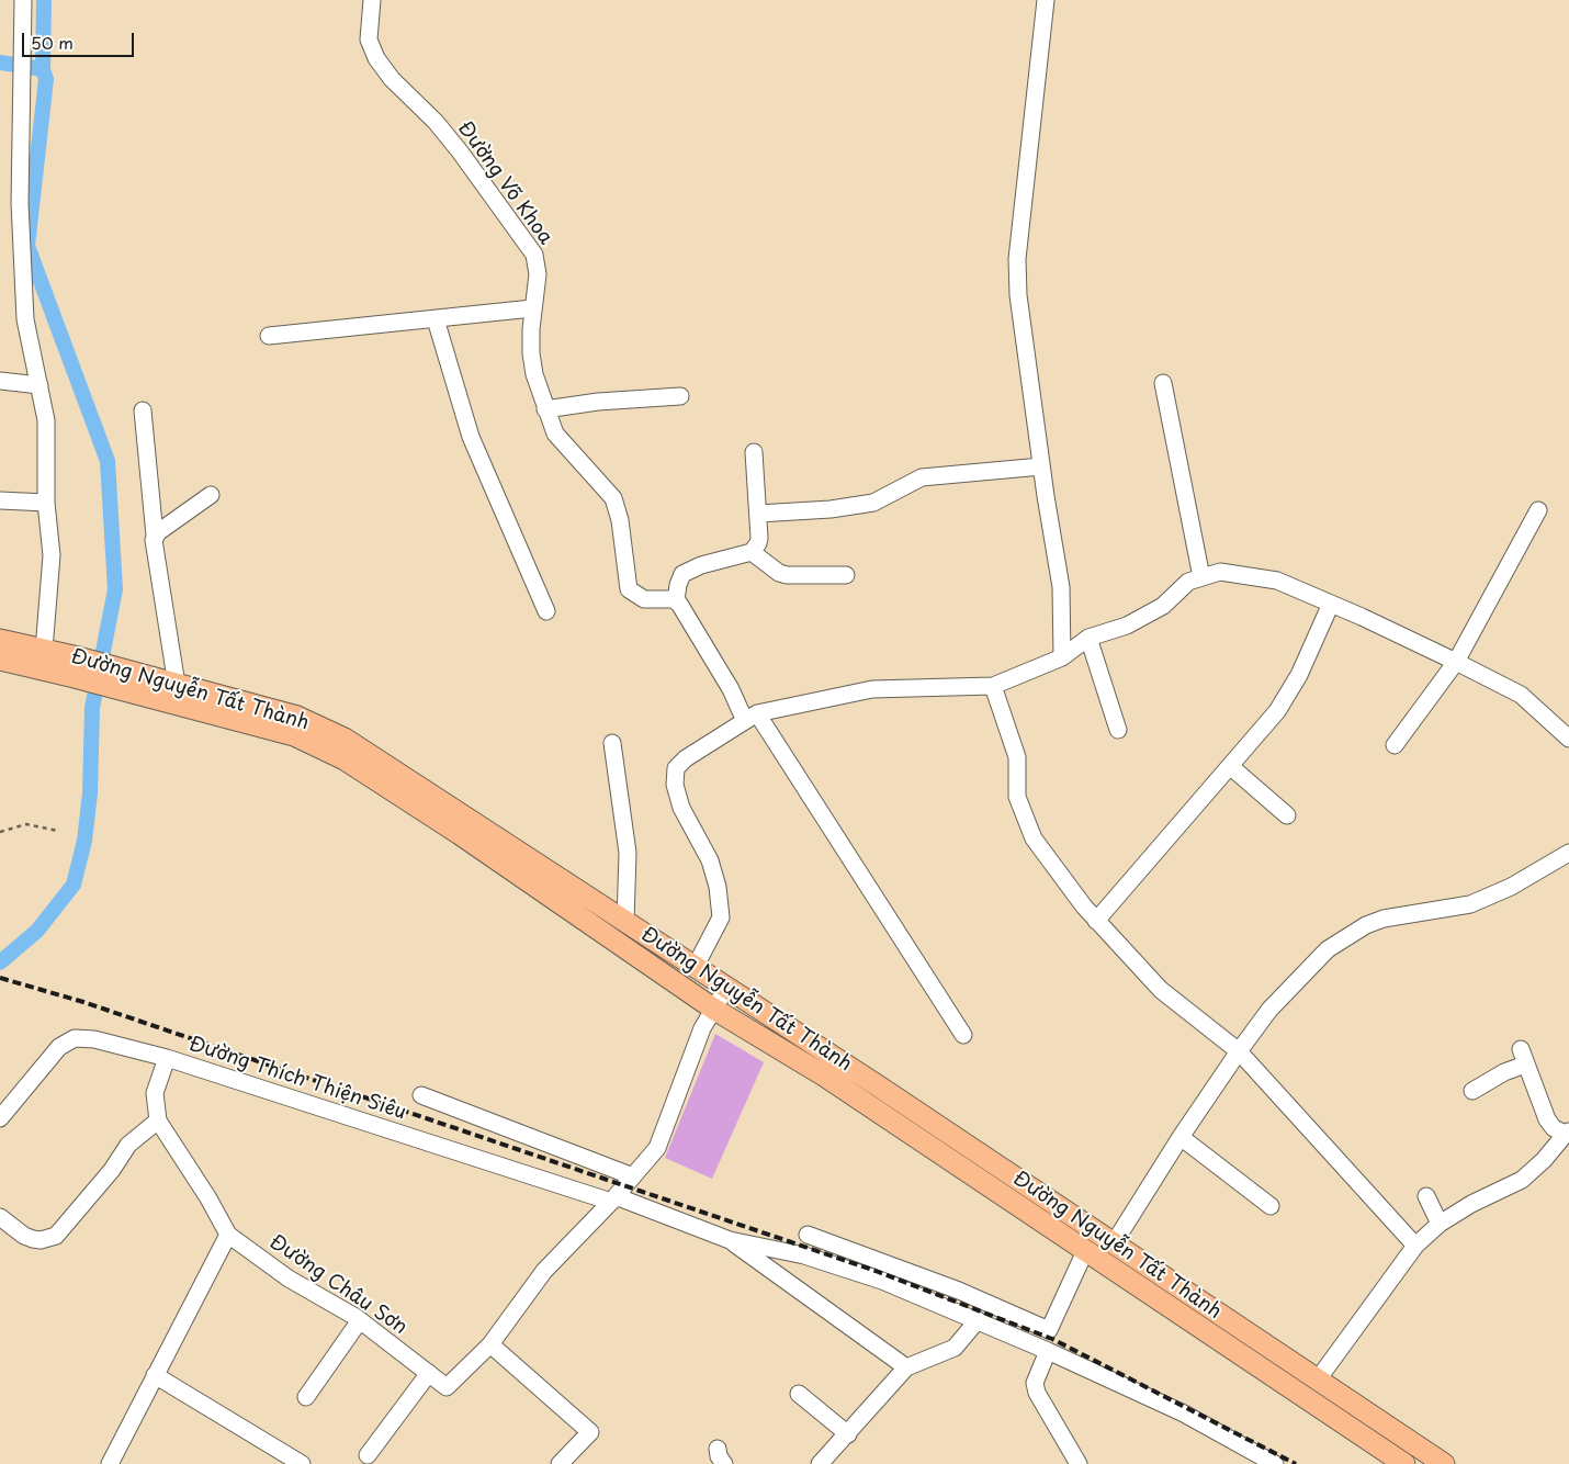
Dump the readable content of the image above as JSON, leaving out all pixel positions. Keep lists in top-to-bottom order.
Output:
{
  "streets": {
    "main road": ["Đường Nguyễn Tất Thành"],
    "street": ["Đường Võ Khoa", "Đường Thích Thiện Siêu", "Đường Châu Sơn"]
  },
  "crossings": [
    ["Đường Nguyễn Tất Thành", "Đường Châu Sơn"],
    ["Đường Thích Thiện Siêu", "Đường Châu Sơn"]
  ],
  "scale_bar": "50 m"
}
